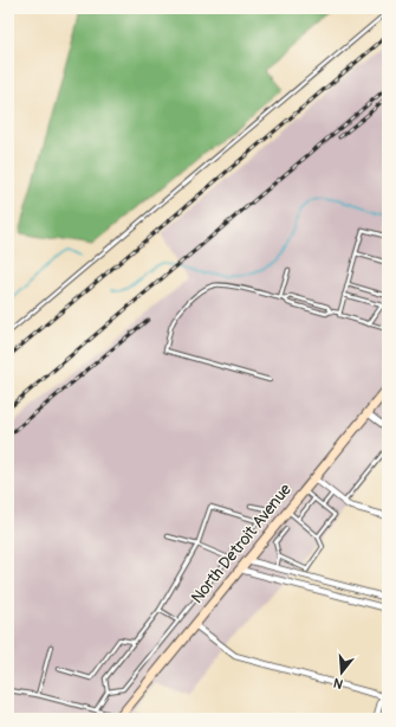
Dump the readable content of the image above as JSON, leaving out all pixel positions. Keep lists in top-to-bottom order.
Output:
{
  "streets": {
    "main road": ["North Detroit Avenue"]
  },
  "north": "bottom"
}
